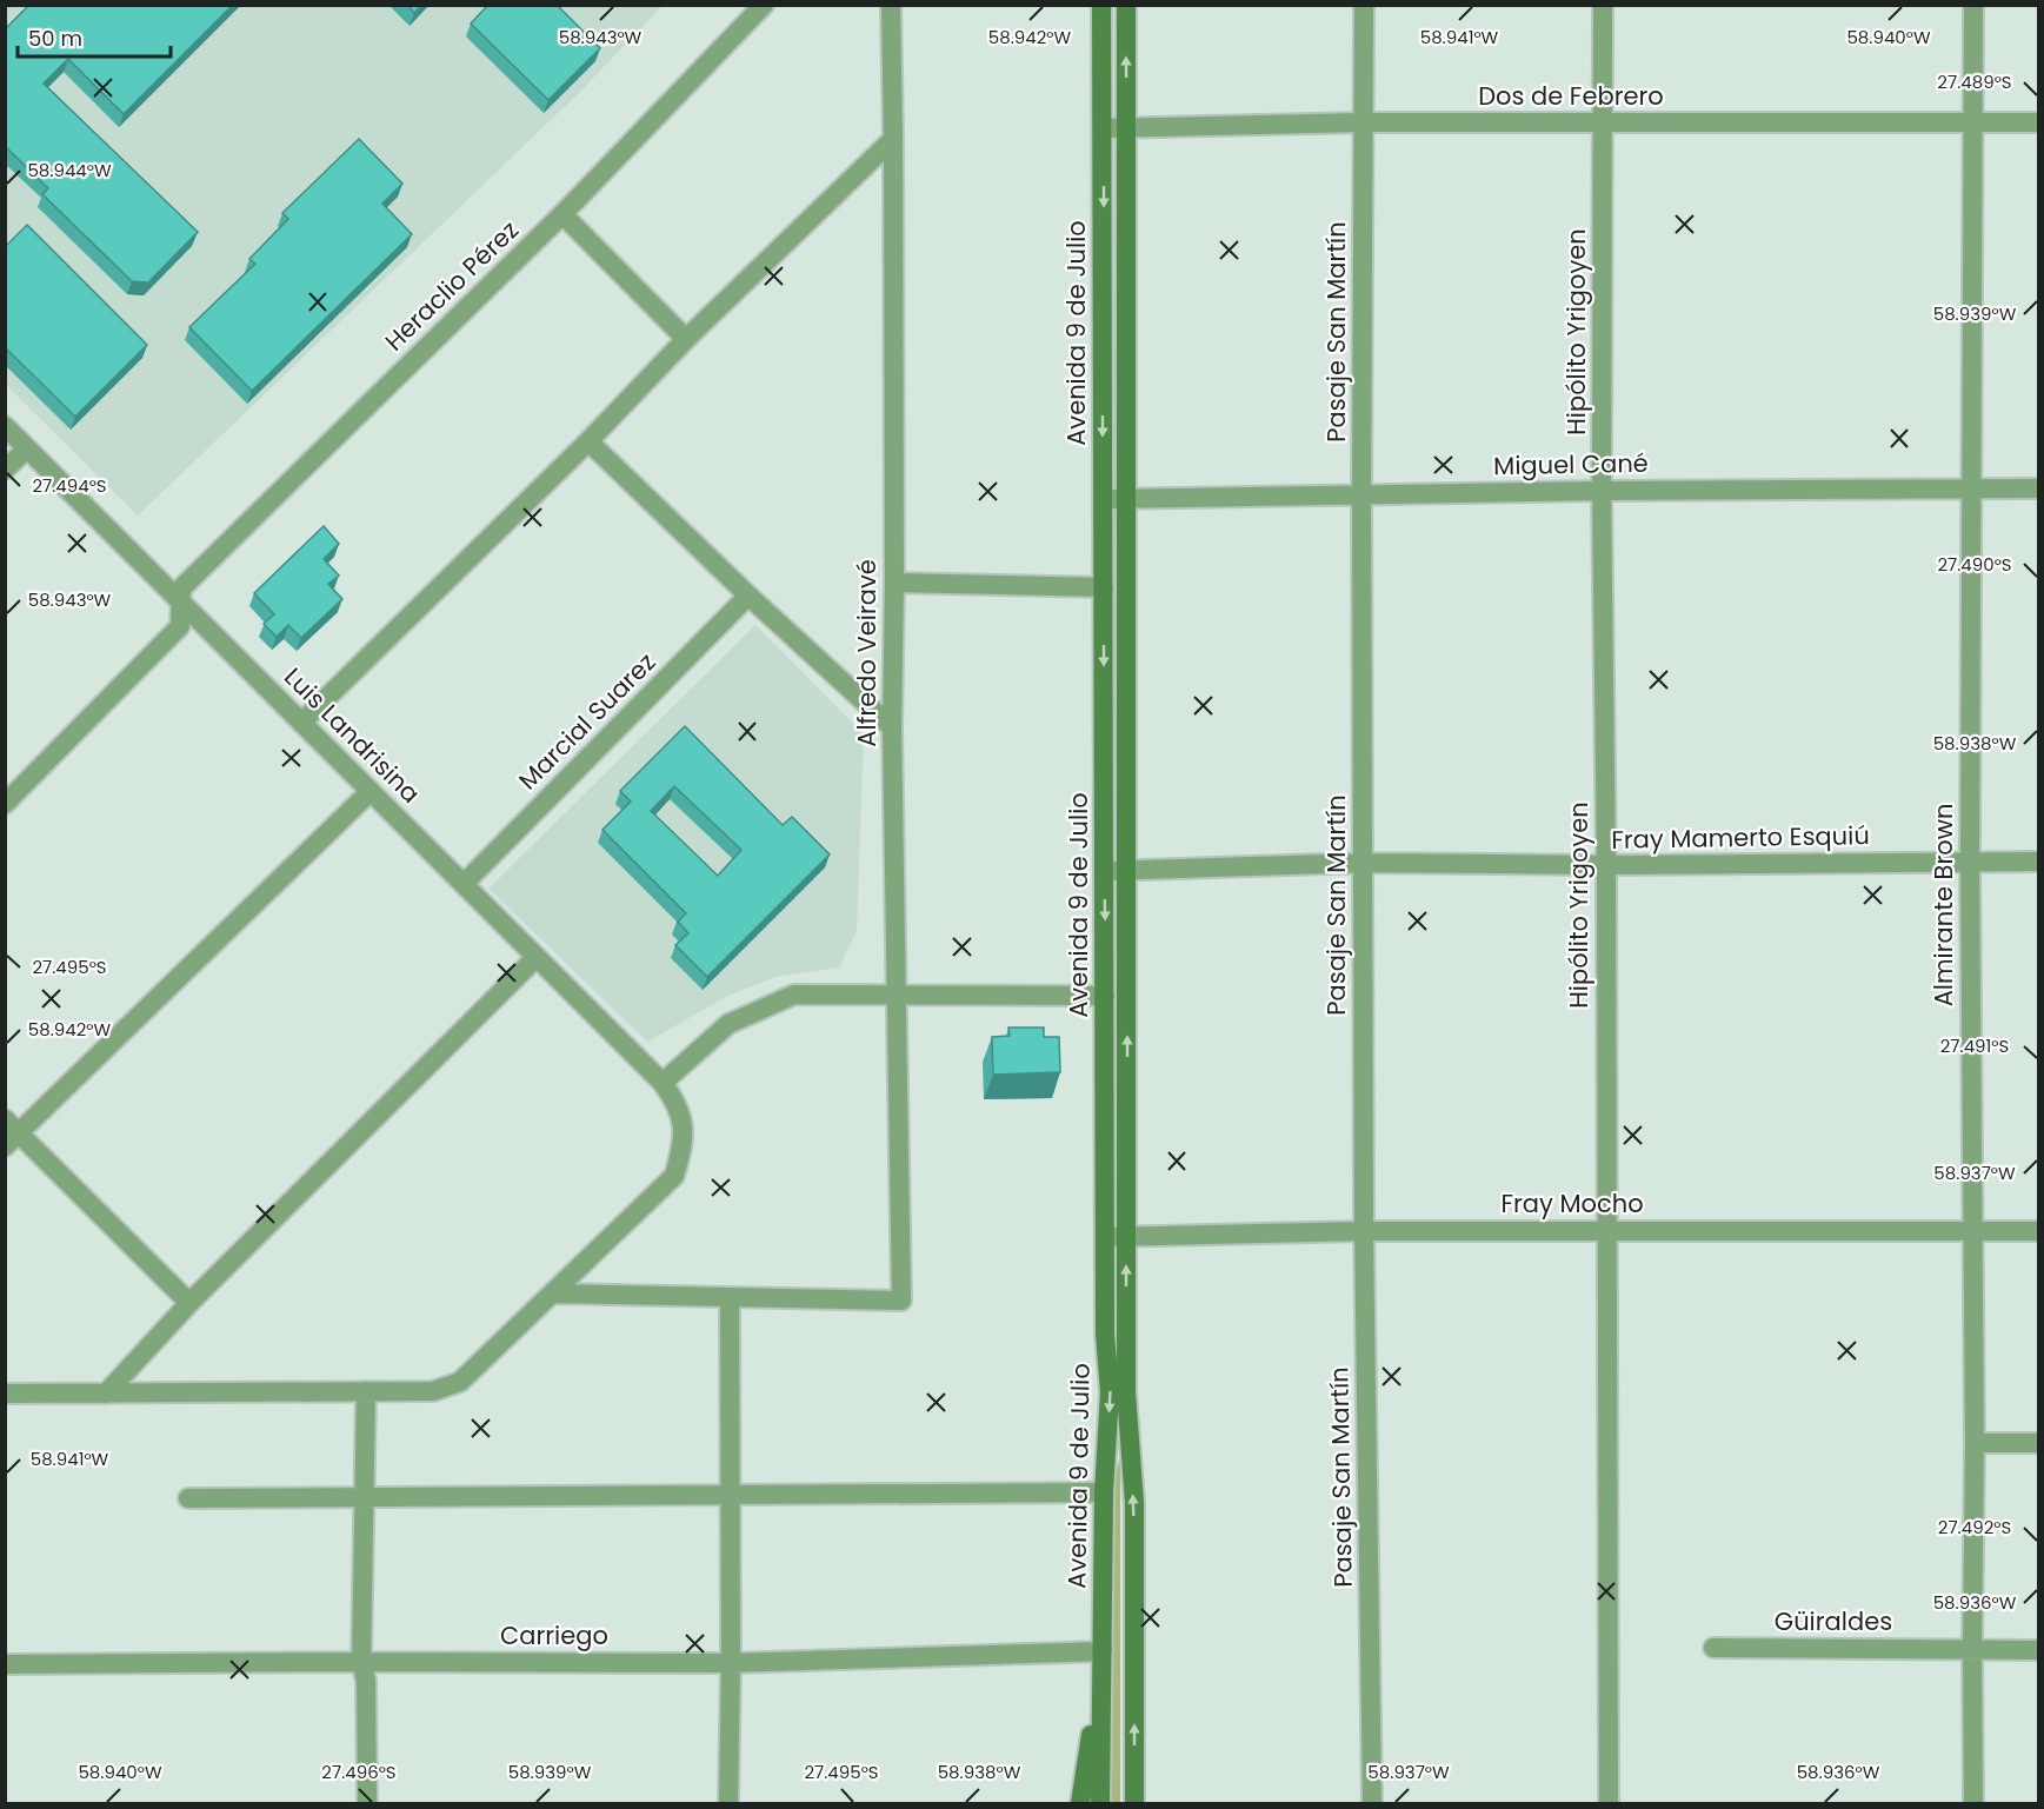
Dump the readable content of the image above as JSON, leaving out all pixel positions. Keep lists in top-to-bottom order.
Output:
{
  "streets": {
    "main road": ["Avenida 9 de Julio"],
    "street": [
      "Dos de Febrero",
      "Heraclio Pérez",
      "Pasaje San Martín",
      "Hipólito Yrigoyen",
      "Miguel Cané",
      "Alfredo Veiravé",
      "Marcial Suarez",
      "Luis Landrisina",
      "Fray Mamerto Esquiú",
      "Almirante Brown",
      "Fray Mocho",
      "Güiraldes",
      "Carriego"
    ]
  },
  "crossings": [
    ["Dos de Febrero", "Pasaje San Martín"],
    ["Dos de Febrero", "Hipólito Yrigoyen"],
    ["Dos de Febrero", "Avenida 9 de Julio"],
    ["Dos de Febrero", "Almirante Brown"],
    ["Heraclio Pérez", "Luis Landrisina"],
    ["Pasaje San Martín", "Miguel Cané"],
    ["Pasaje San Martín", "Fray Mamerto Esquiú"],
    ["Pasaje San Martín", "Fray Mocho"],
    ["Hipólito Yrigoyen", "Miguel Cané"],
    ["Hipólito Yrigoyen", "Fray Mamerto Esquiú"],
    ["Hipólito Yrigoyen", "Fray Mocho"],
    ["Avenida 9 de Julio", "Miguel Cané"],
    ["Avenida 9 de Julio", "Fray Mamerto Esquiú"],
    ["Avenida 9 de Julio", "Fray Mocho"],
    ["Avenida 9 de Julio", "Carriego"],
    ["Miguel Cané", "Almirante Brown"],
    ["Marcial Suarez", "Luis Landrisina"],
    ["Fray Mamerto Esquiú", "Almirante Brown"],
    ["Almirante Brown", "Fray Mocho"],
    ["Almirante Brown", "Güiraldes"]
  ],
  "scale_bar": "50 m",
  "coordinates": [
    "58.943°W",
    "58.942°W",
    "58.941°W",
    "58.940°W",
    "27.489°S",
    "58.944°W",
    "58.939°W",
    "27.494°S",
    "27.490°S",
    "58.938°W",
    "27.495°S",
    "27.491°S",
    "58.937°W",
    "27.492°S",
    "58.936°W",
    "27.496°S"
  ]
}
